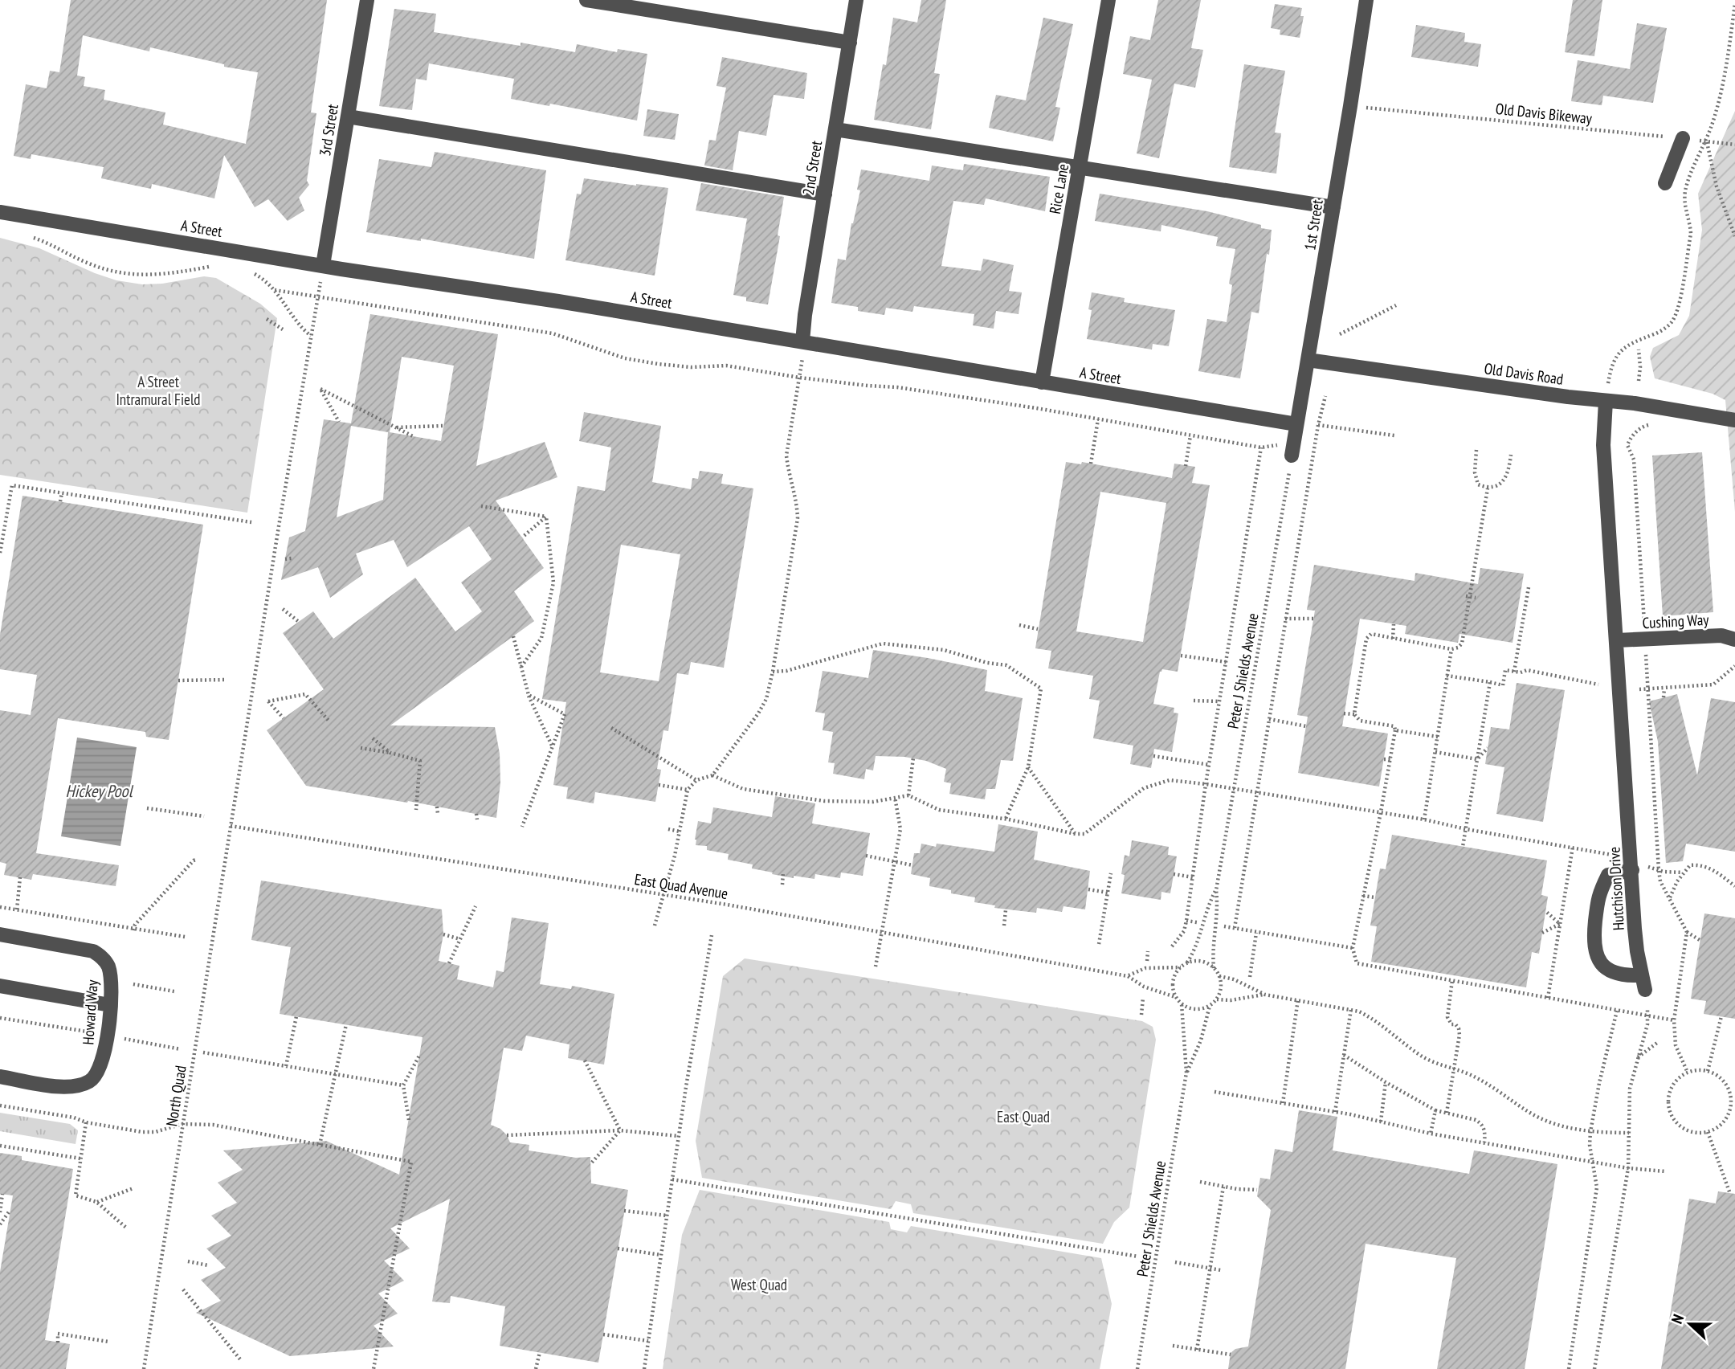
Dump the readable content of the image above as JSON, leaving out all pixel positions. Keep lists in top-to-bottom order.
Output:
{
  "streets": {
    "street": [
      "3rd Street",
      "2nd Street",
      "Rice Lane",
      "1st Street",
      "A Street",
      "Old Davis Road",
      "Cushing Way",
      "Hutchison Drive",
      "Howard Way"
    ],
    "path": [
      "Old Davis Bikeway",
      "Peter J Shields Avenue",
      "East Quad Avenue",
      "North Quad"
    ]
  },
  "crossings": [
    ["Old Davis Bikeway", "1st Street"],
    ["3rd Street", "A Street"],
    ["3rd Street", "North Quad"],
    ["2nd Street", "A Street"],
    ["Rice Lane", "A Street"],
    ["1st Street", "A Street"],
    ["1st Street", "Old Davis Road"],
    ["1st Street", "Peter J Shields Avenue"],
    ["A Street", "North Quad"],
    ["Old Davis Road", "Hutchison Drive"],
    ["Cushing Way", "Hutchison Drive"],
    ["Peter J Shields Avenue", "East Quad Avenue"],
    ["East Quad Avenue", "North Quad"]
  ],
  "water": ["Hickey Pool"],
  "parks": ["A Street Intramural Field", "East Quad", "West Quad"],
  "north": "left"
}
